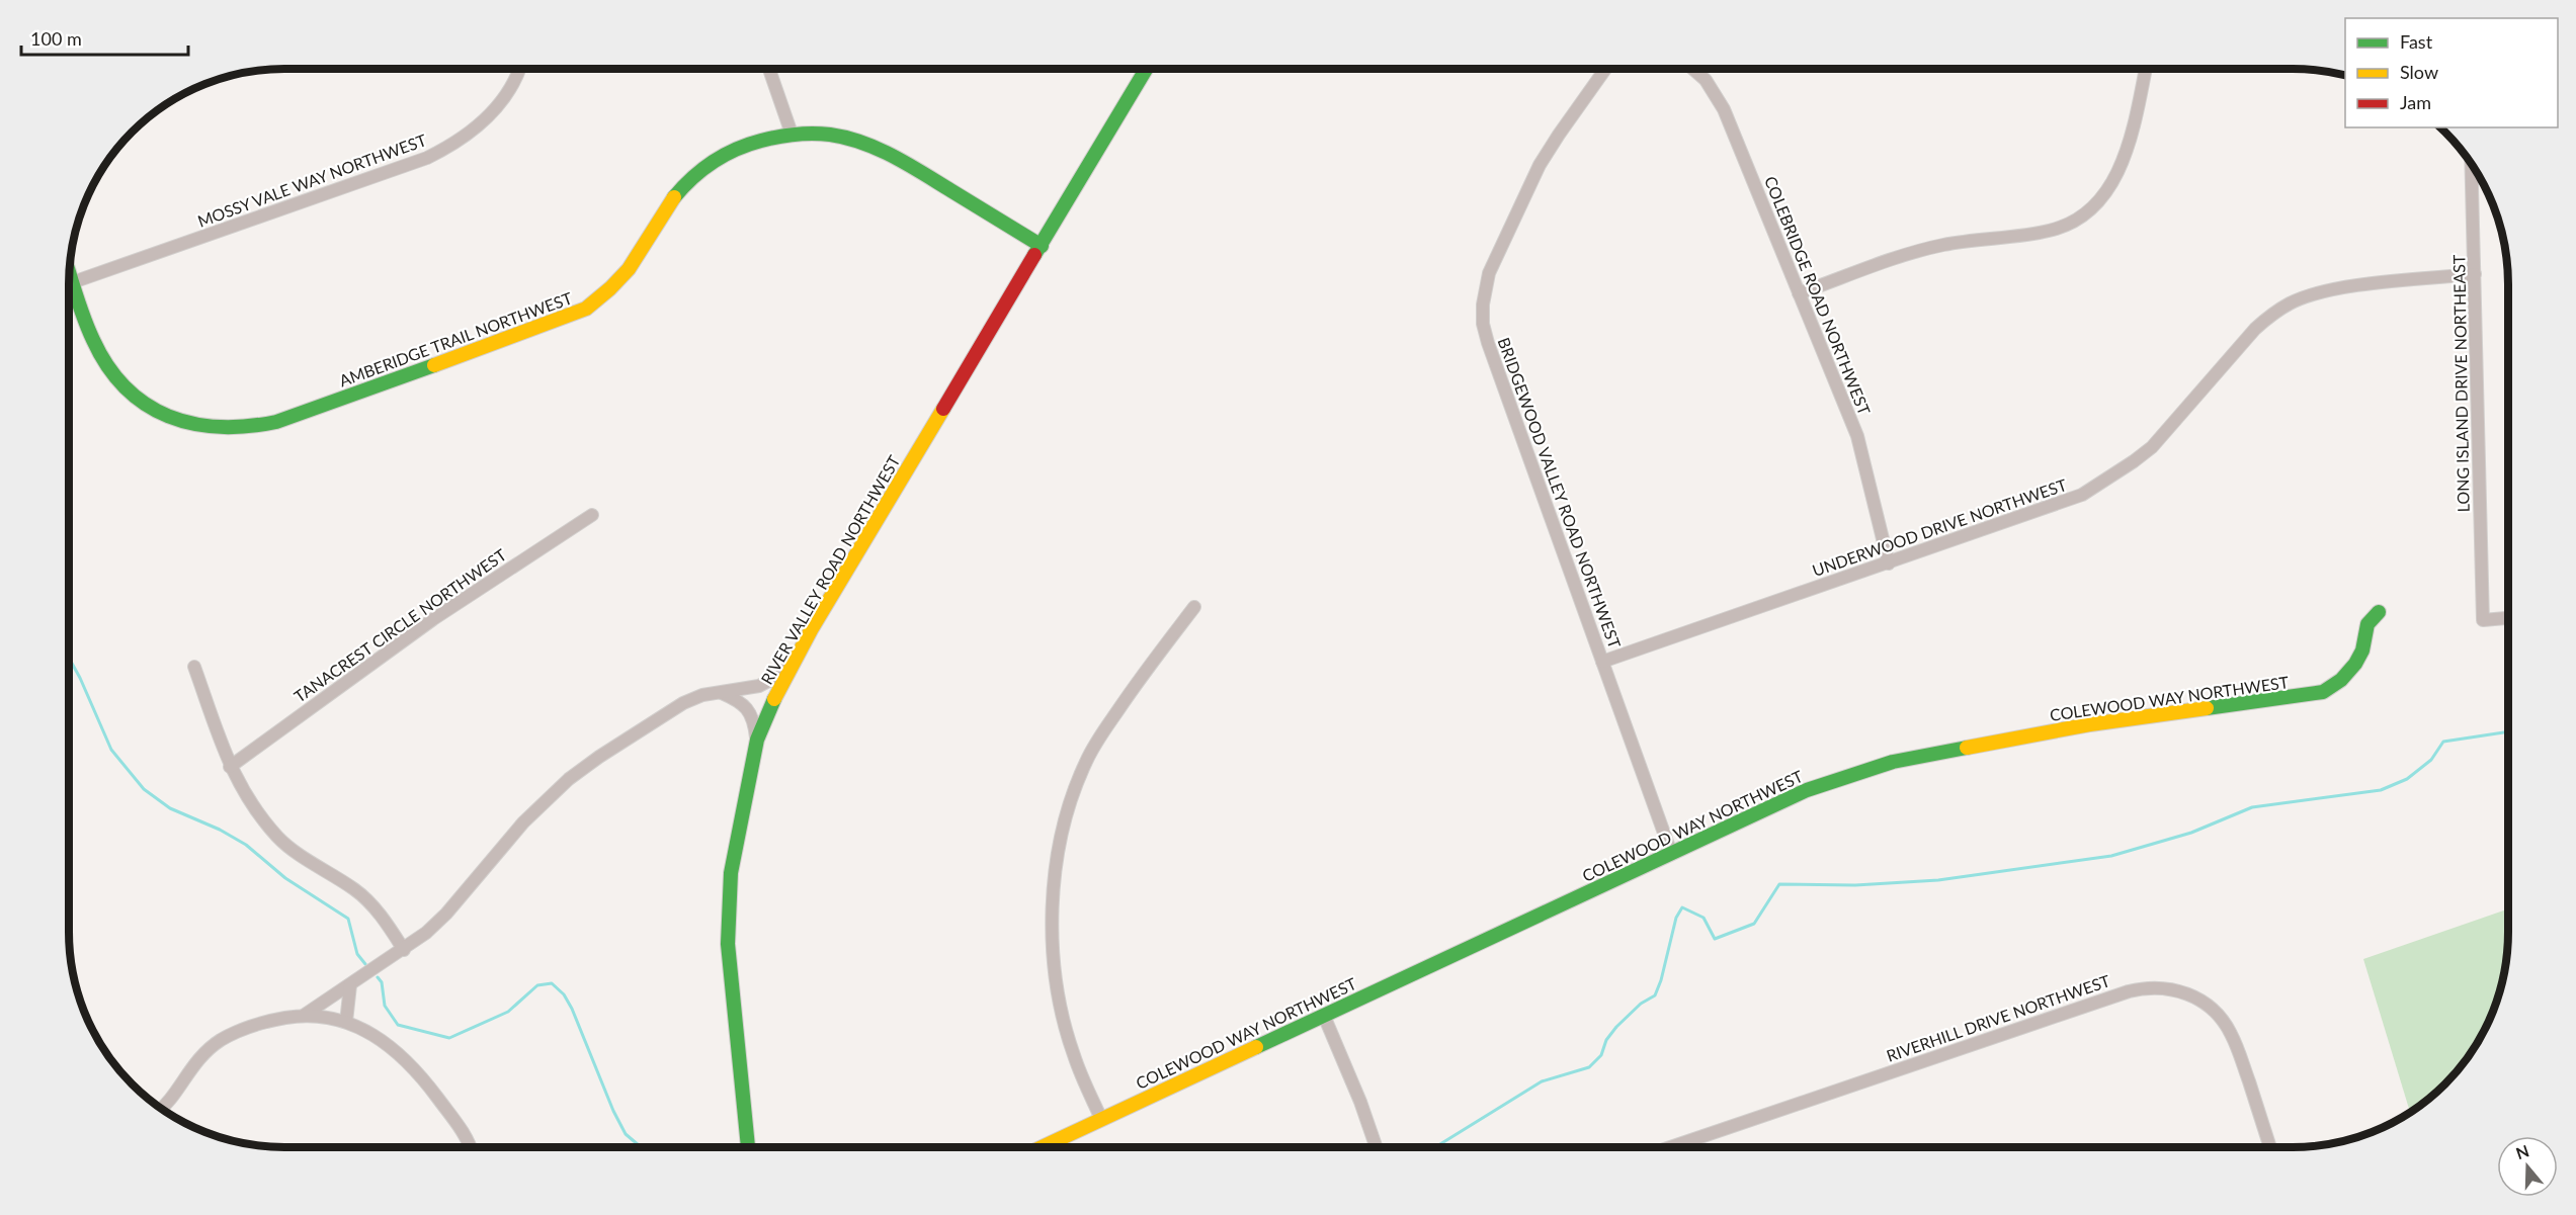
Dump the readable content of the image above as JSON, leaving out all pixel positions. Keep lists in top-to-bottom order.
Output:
{
  "streets": {
    "street": [
      "MOSSY VALE WAY NORTHWEST",
      "COLEBRIDGE ROAD NORTHWEST",
      "AMBERIDGE TRAIL NORTHWEST",
      "LONG ISLAND DRIVE NORTHEAST",
      "BRIDGEWOOD VALLEY ROAD NORTHWEST",
      "UNDERWOOD DRIVE NORTHWEST",
      "RIVER VALLEY ROAD NORTHWEST",
      "TANACREST CIRCLE NORTHWEST",
      "COLEWOOD WAY NORTHWEST",
      "RIVERHILL DRIVE NORTHWEST"
    ]
  },
  "crossings": [
    ["MOSSY VALE WAY NORTHWEST", "AMBERIDGE TRAIL NORTHWEST"],
    ["COLEBRIDGE ROAD NORTHWEST", "UNDERWOOD DRIVE NORTHWEST"],
    ["AMBERIDGE TRAIL NORTHWEST", "RIVER VALLEY ROAD NORTHWEST"],
    ["LONG ISLAND DRIVE NORTHEAST", "UNDERWOOD DRIVE NORTHWEST"],
    ["BRIDGEWOOD VALLEY ROAD NORTHWEST", "UNDERWOOD DRIVE NORTHWEST"],
    ["BRIDGEWOOD VALLEY ROAD NORTHWEST", "COLEWOOD WAY NORTHWEST"]
  ],
  "legend": ["Fast", "Slow", "Jam"],
  "scale_bar": "100 m",
  "north": "top"
}
